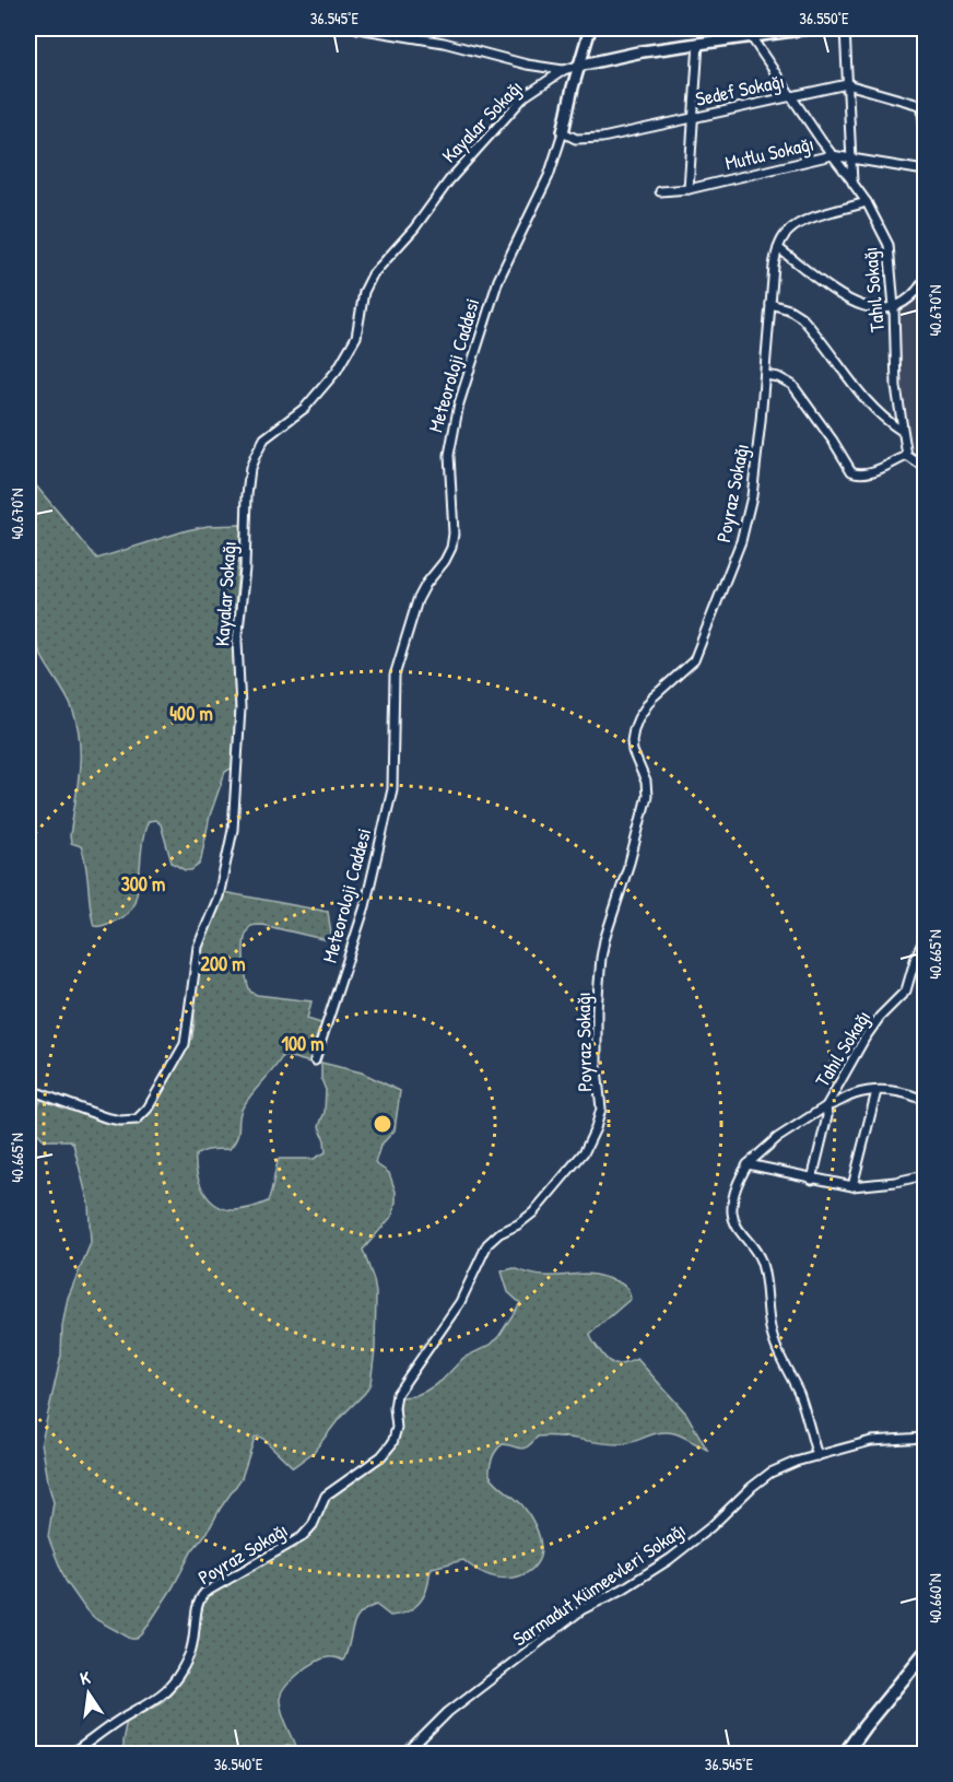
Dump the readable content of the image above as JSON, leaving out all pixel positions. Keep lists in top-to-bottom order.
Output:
{
  "streets": {
    "street": [
      "Sedef Sokağı",
      "Kayalar Sokağı",
      "Mutlu Sokağı",
      "Tahıl Sokağı",
      "Meteoroloji Caddesi",
      "Poyraz Sokağı",
      "Sarmadut Kümeevleri Sokağı"
    ]
  },
  "crossings": [
    ["Sedef Sokağı", "Tahıl Sokağı"],
    ["Sedef Sokağı", "Meteoroloji Caddesi"],
    ["Kayalar Sokağı", "Meteoroloji Caddesi"],
    ["Mutlu Sokağı", "Tahıl Sokağı"]
  ],
  "north": "top",
  "coordinates": [
    "36.545°E",
    "36.550°E",
    "40.670°N",
    "40.665°N",
    "40.660°N",
    "36.540°E"
  ],
  "rings": [
    "400 m",
    "300 m",
    "200 m",
    "100 m"
  ]
}
